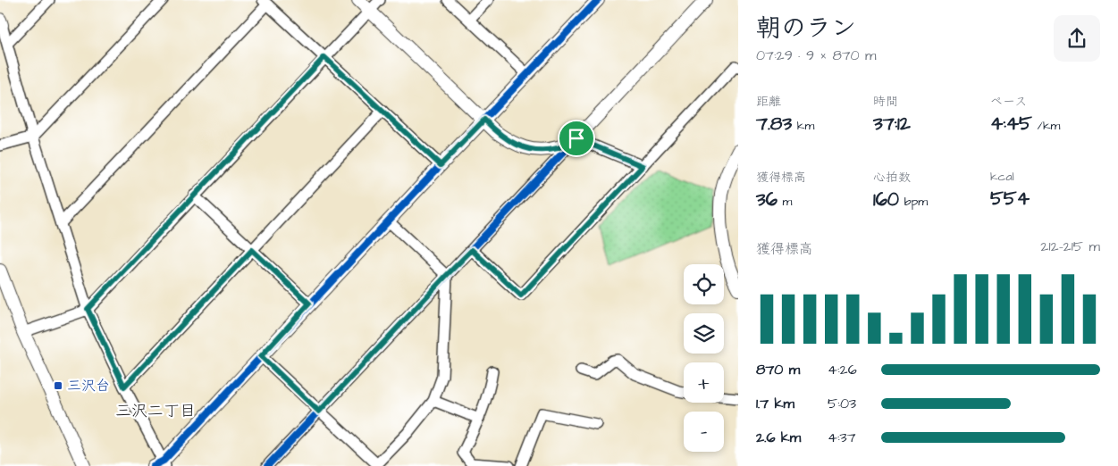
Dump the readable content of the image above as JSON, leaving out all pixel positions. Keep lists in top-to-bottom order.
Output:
{
  "districts": ["三沢二丁目"],
  "places": {
    "transit": ["三沢台"]
  },
  "page": {
    "heading": ["朝のラン", "07:29 · 9 × 870 m"],
    "stats": [
      ["距離", "7.83 km"],
      ["時間", "37:12"],
      ["ペース", "4:45 /km"],
      ["獲得標高", "36 m"],
      ["心拍数", "160 bpm"],
      ["kcal", "554"]
    ],
    "chart": ["獲得標高", "212–215 m"],
    "map_buttons": ["+", "−"],
    "list": [
      {
        "name": "870 m",
        "note": "4:26"
      },
      {
        "name": "1.7 km",
        "note": "5:03"
      },
      {
        "name": "2.6 km",
        "note": "4:37"
      }
    ]
  }
}
